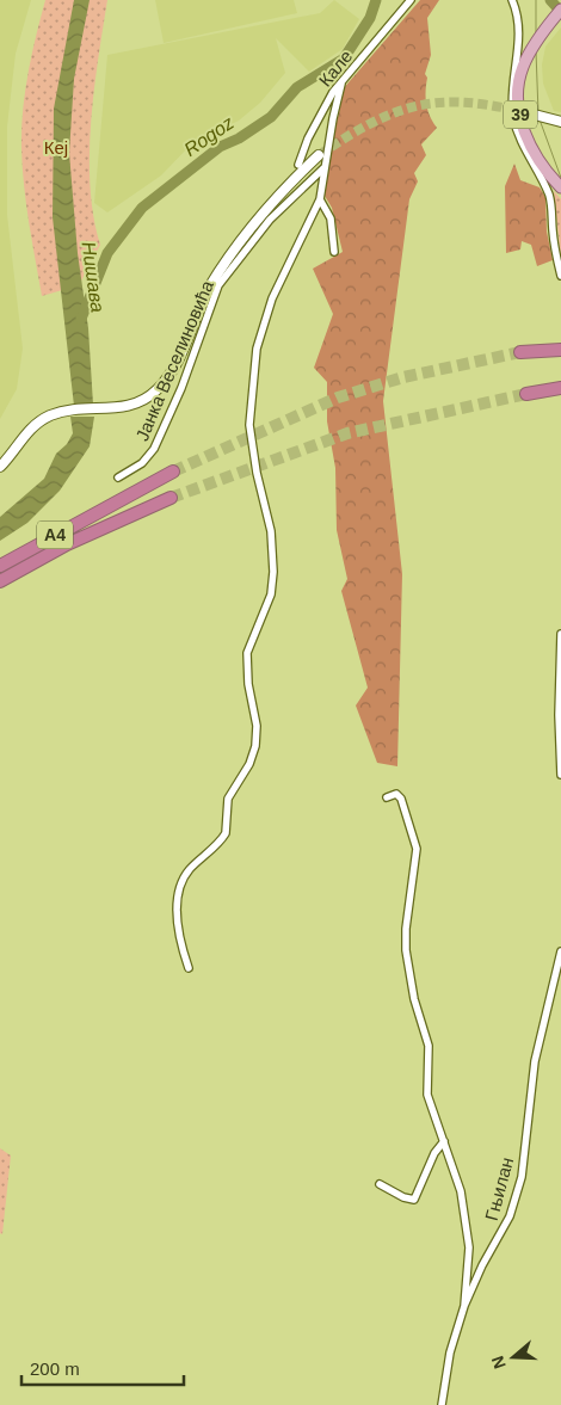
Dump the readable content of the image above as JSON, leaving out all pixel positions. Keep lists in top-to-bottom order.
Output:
{
  "streets": {
    "highway": ["A4"],
    "main road": ["39"],
    "street": ["Кале", "Јанка Веселиновића", "Гњилан"]
  },
  "water": ["Rogoz", "Нишава"],
  "parks": ["Кеј"],
  "scale_bar": "200 m",
  "north": "left"
}
